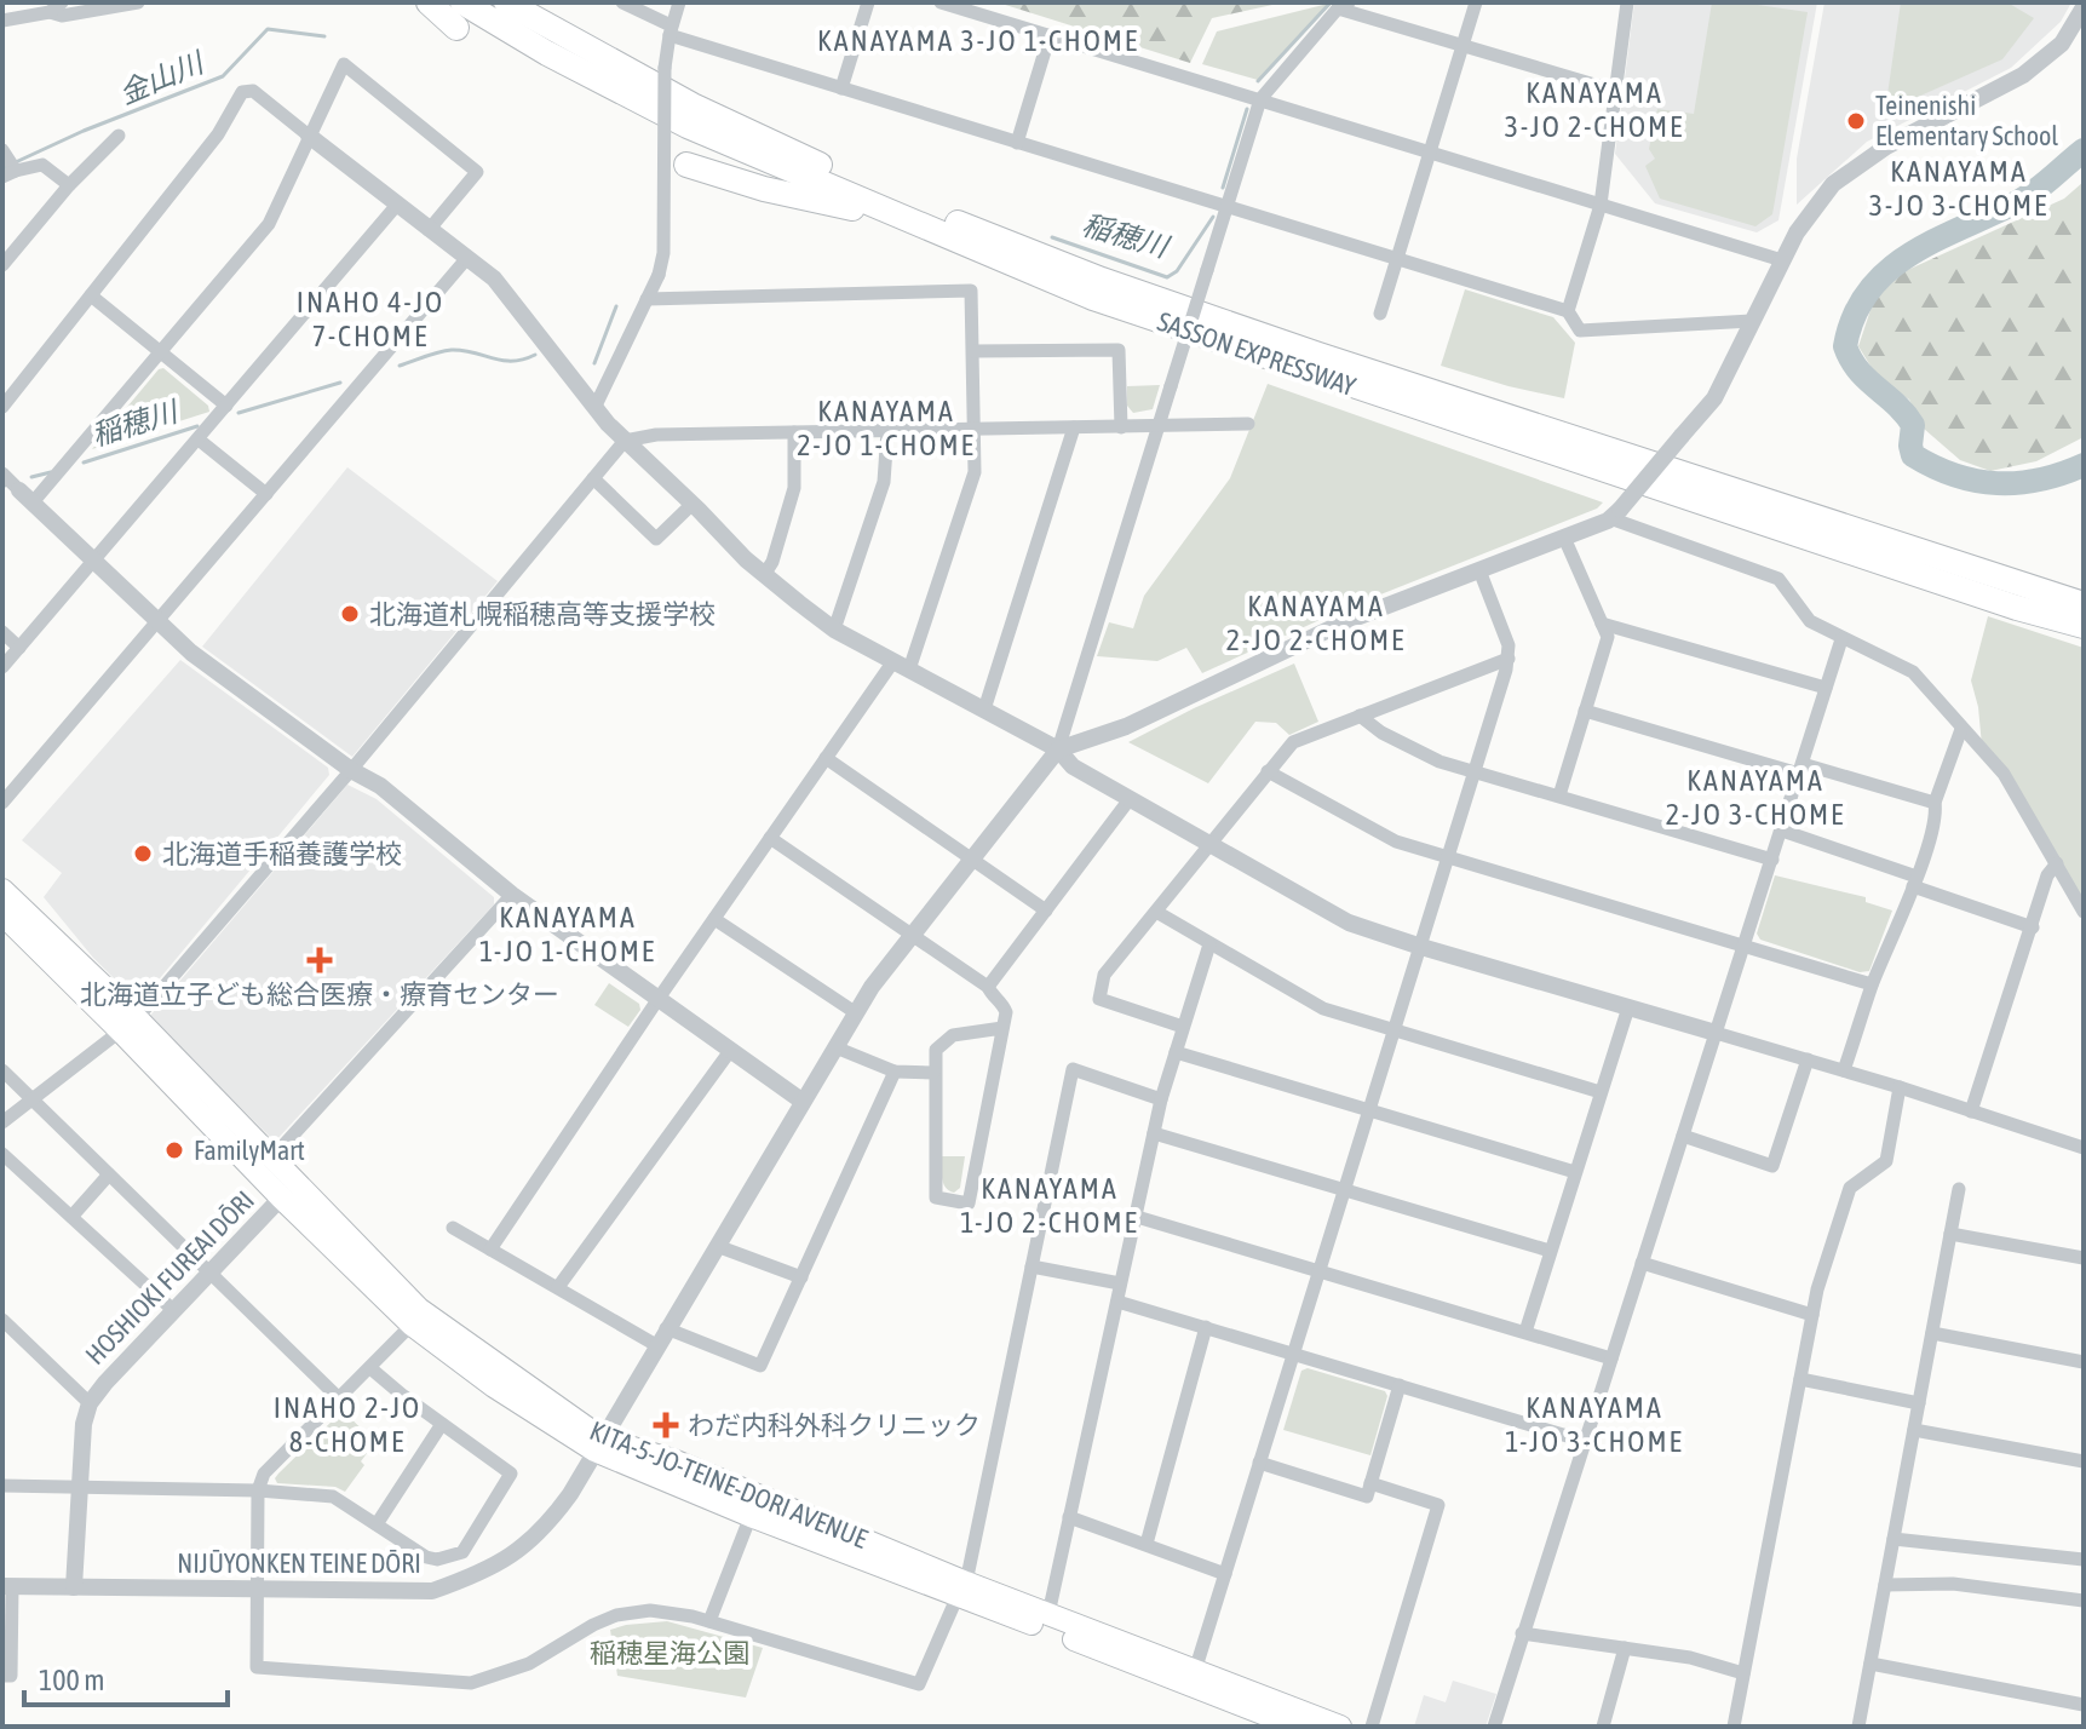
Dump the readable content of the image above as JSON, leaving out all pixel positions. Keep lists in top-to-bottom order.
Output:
{
  "streets": {
    "highway": ["SASSON EXPRESSWAY", "KITA-5-JO-TEINE-DORI AVENUE"],
    "street": ["HOSHIOKI FUREAI DŌRI", "NIJŪYONKEN TEINE DŌRI"]
  },
  "crossings": [
    ["HOSHIOKI FUREAI DŌRI", "KITA-5-JO-TEINE-DORI AVENUE"],
    ["HOSHIOKI FUREAI DŌRI", "NIJŪYONKEN TEINE DŌRI"],
    ["KITA-5-JO-TEINE-DORI AVENUE", "NIJŪYONKEN TEINE DŌRI"]
  ],
  "districts": [
    "KANAYAMA 3-JO 1-CHOME",
    "KANAYAMA 3-JO 2-CHOME",
    "KANAYAMA 3-JO 3-CHOME",
    "INAHO 4-JO 7-CHOME",
    "KANAYAMA 2-JO 1-CHOME",
    "KANAYAMA 2-JO 2-CHOME",
    "KANAYAMA 2-JO 3-CHOME",
    "KANAYAMA 1-JO 1-CHOME",
    "KANAYAMA 1-JO 2-CHOME",
    "INAHO 2-JO 8-CHOME",
    "KANAYAMA 1-JO 3-CHOME"
  ],
  "water": ["金山川", "稲穂川"],
  "parks": ["稲穂星海公園"],
  "places": {
    "other": [
      "Teinenishi Elementary School",
      "北海道札幌稲穂高等支援学校",
      "北海道手稲養護学校",
      "FamilyMart"
    ],
    "health": ["北海道立子ども総合医療・療育センター", "わだ内科外科クリニック"]
  },
  "scale_bar": "100 m"
}
